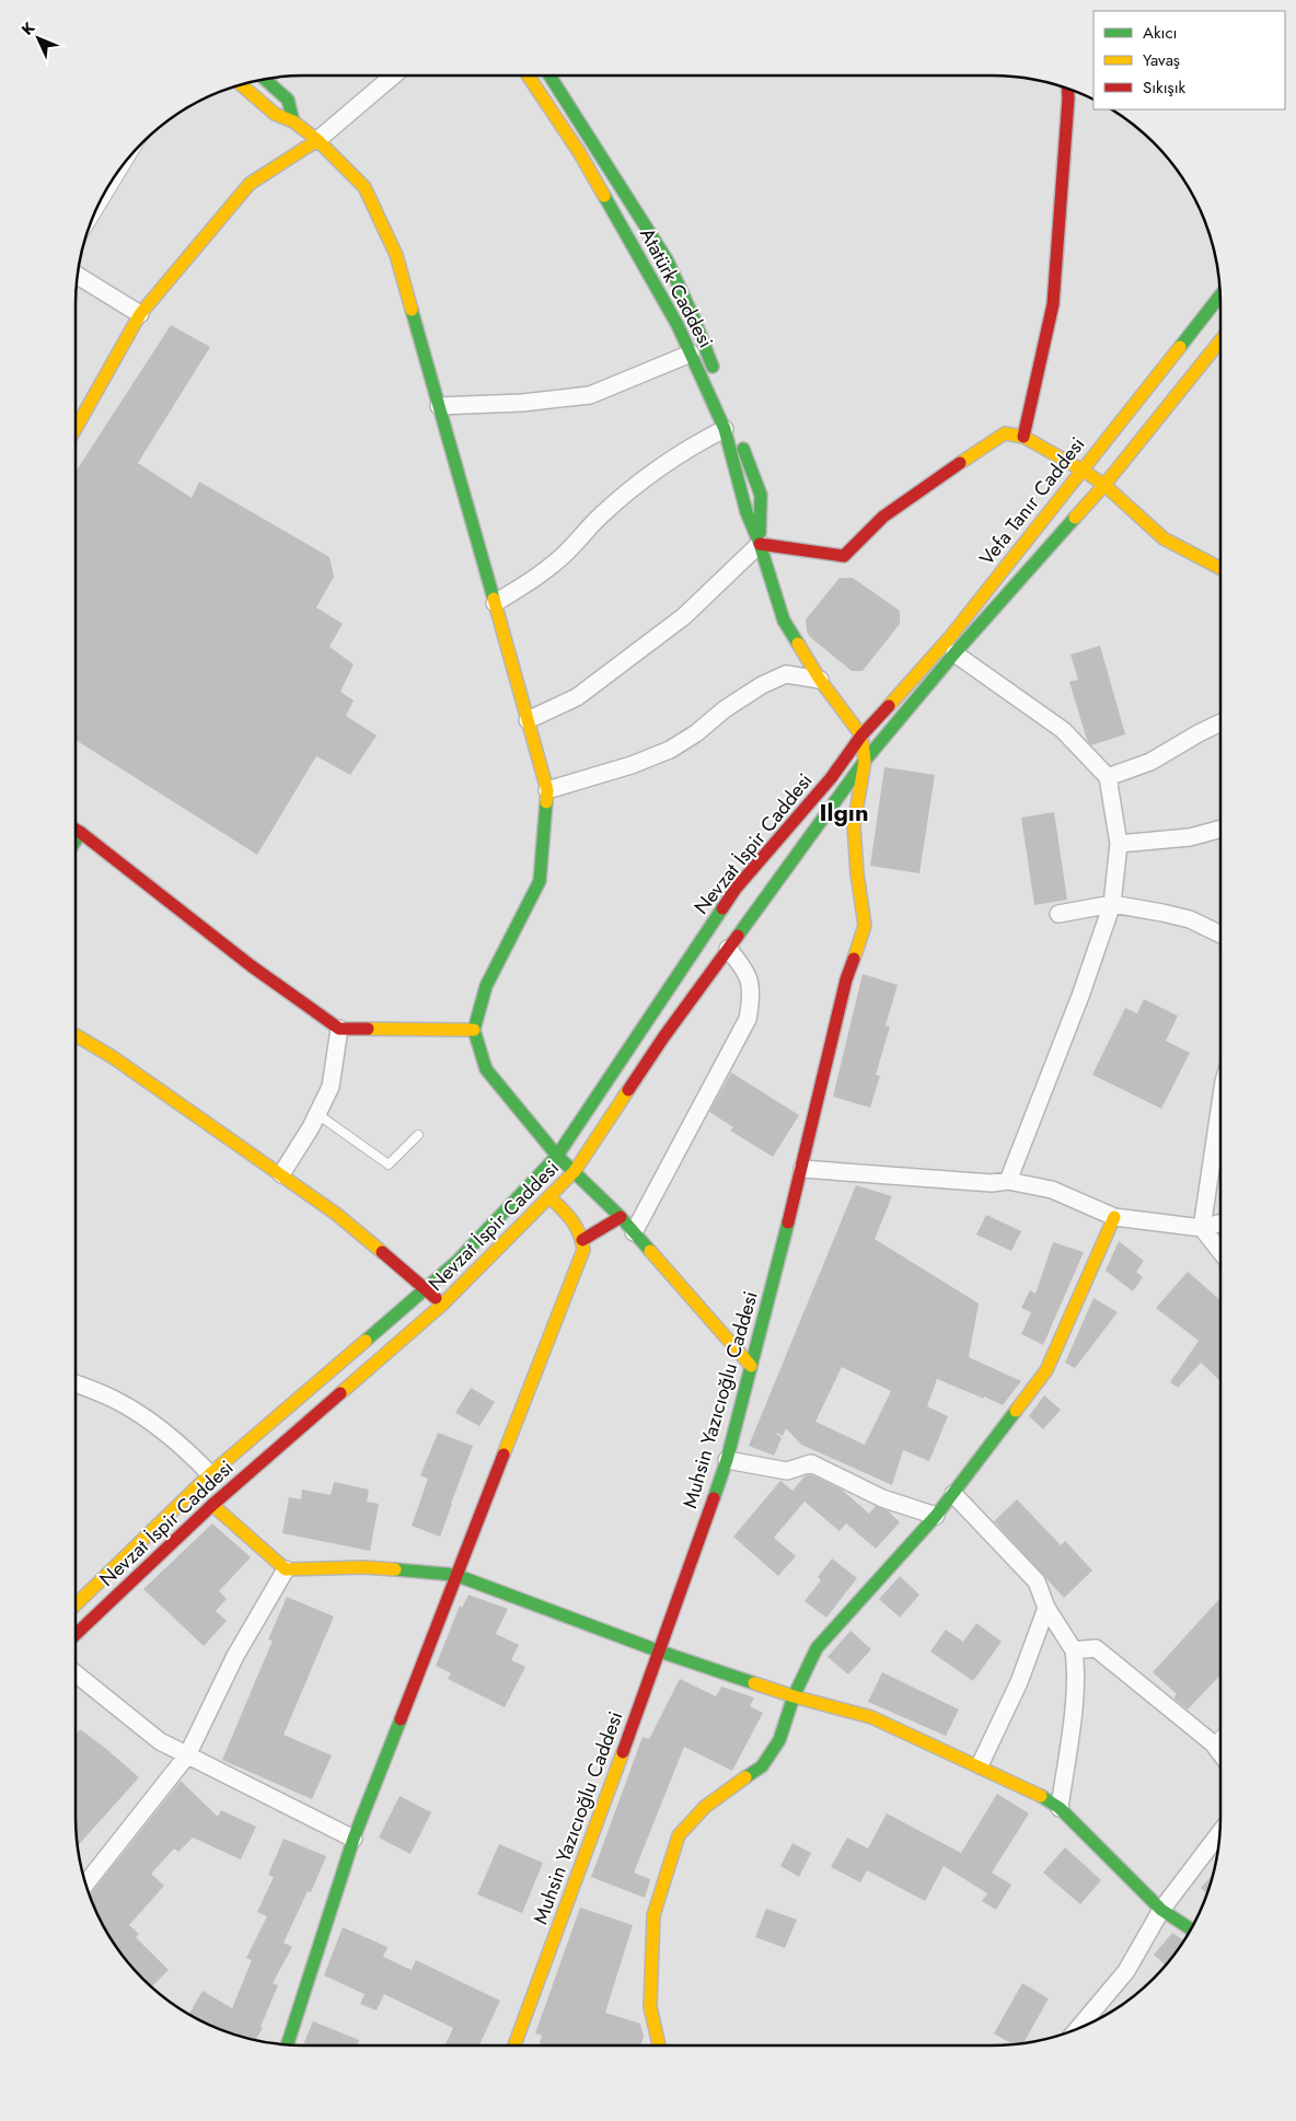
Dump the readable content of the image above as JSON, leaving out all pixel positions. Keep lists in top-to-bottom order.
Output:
{
  "streets": {
    "street": [
      "Atatürk Caddesi",
      "Vefa Tanır Caddesi",
      "Nevzat İspir Caddesi",
      "Muhsin Yazıcıoğlu Caddesi"
    ]
  },
  "crossings": [
    ["Atatürk Caddesi", "Vefa Tanır Caddesi"],
    ["Atatürk Caddesi", "Nevzat İspir Caddesi"],
    ["Atatürk Caddesi", "Muhsin Yazıcıoğlu Caddesi"],
    ["Vefa Tanır Caddesi", "Nevzat İspir Caddesi"],
    ["Vefa Tanır Caddesi", "Muhsin Yazıcıoğlu Caddesi"],
    ["Nevzat İspir Caddesi", "Muhsin Yazıcıoğlu Caddesi"]
  ],
  "districts": ["Ilgın"],
  "legend": ["Akıcı", "Yavaş", "Sıkışık"],
  "north": "top left"
}
